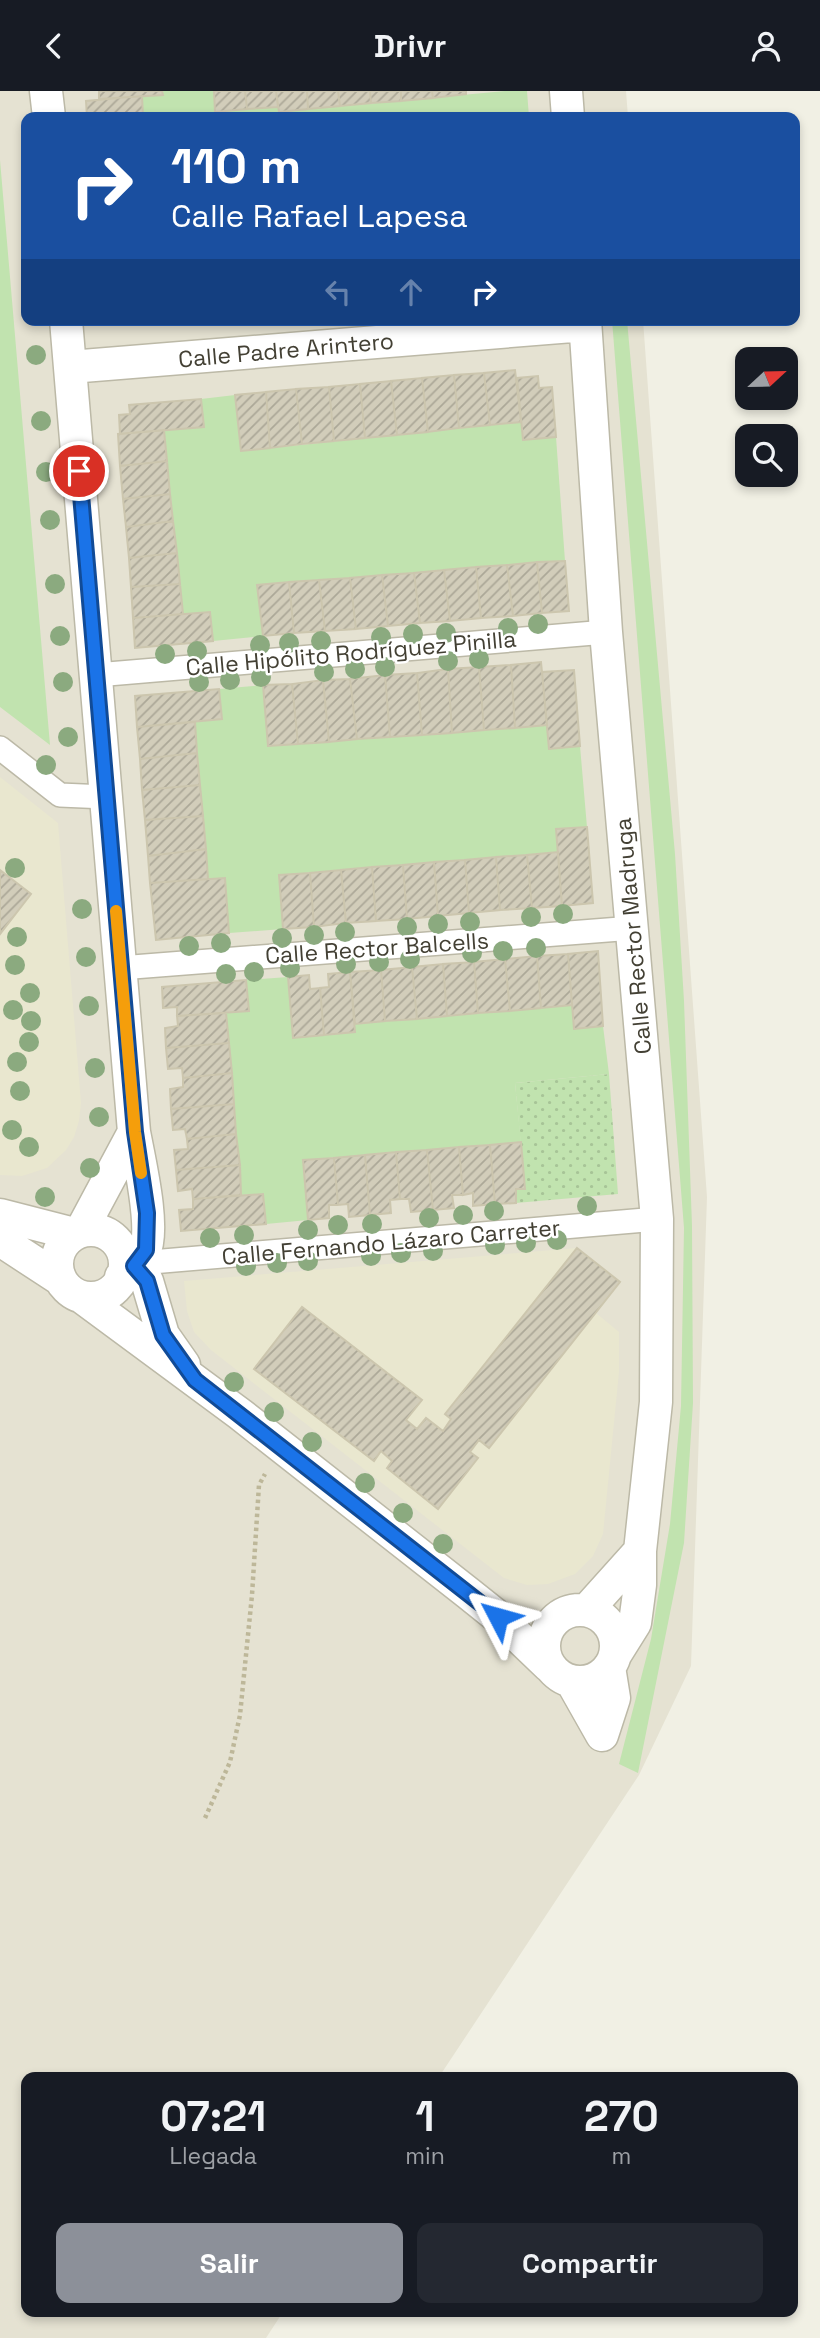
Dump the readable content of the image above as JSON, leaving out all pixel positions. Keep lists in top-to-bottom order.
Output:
{
  "streets": {
    "street": [
      "Calle Padre Arintero",
      "Calle Hipólito Rodríguez Pinilla",
      "Calle Rector Madruga",
      "Calle Rector Balcells",
      "Calle Fernando Lázaro Carreter"
    ]
  },
  "crossings": [
    ["Calle Hipólito Rodríguez Pinilla", "Calle Rector Madruga"],
    ["Calle Rector Madruga", "Calle Rector Balcells"],
    ["Calle Rector Madruga", "Calle Fernando Lázaro Carreter"]
  ],
  "north": "right",
  "page": {
    "header": "Drivr",
    "turn": ["110 m", "Calle Rafael Lapesa"],
    "eta": [
      "07:21",
      "Llegada",
      "1",
      "min",
      "270",
      "m"
    ],
    "buttons": ["Salir", "Compartir"]
  }
}
